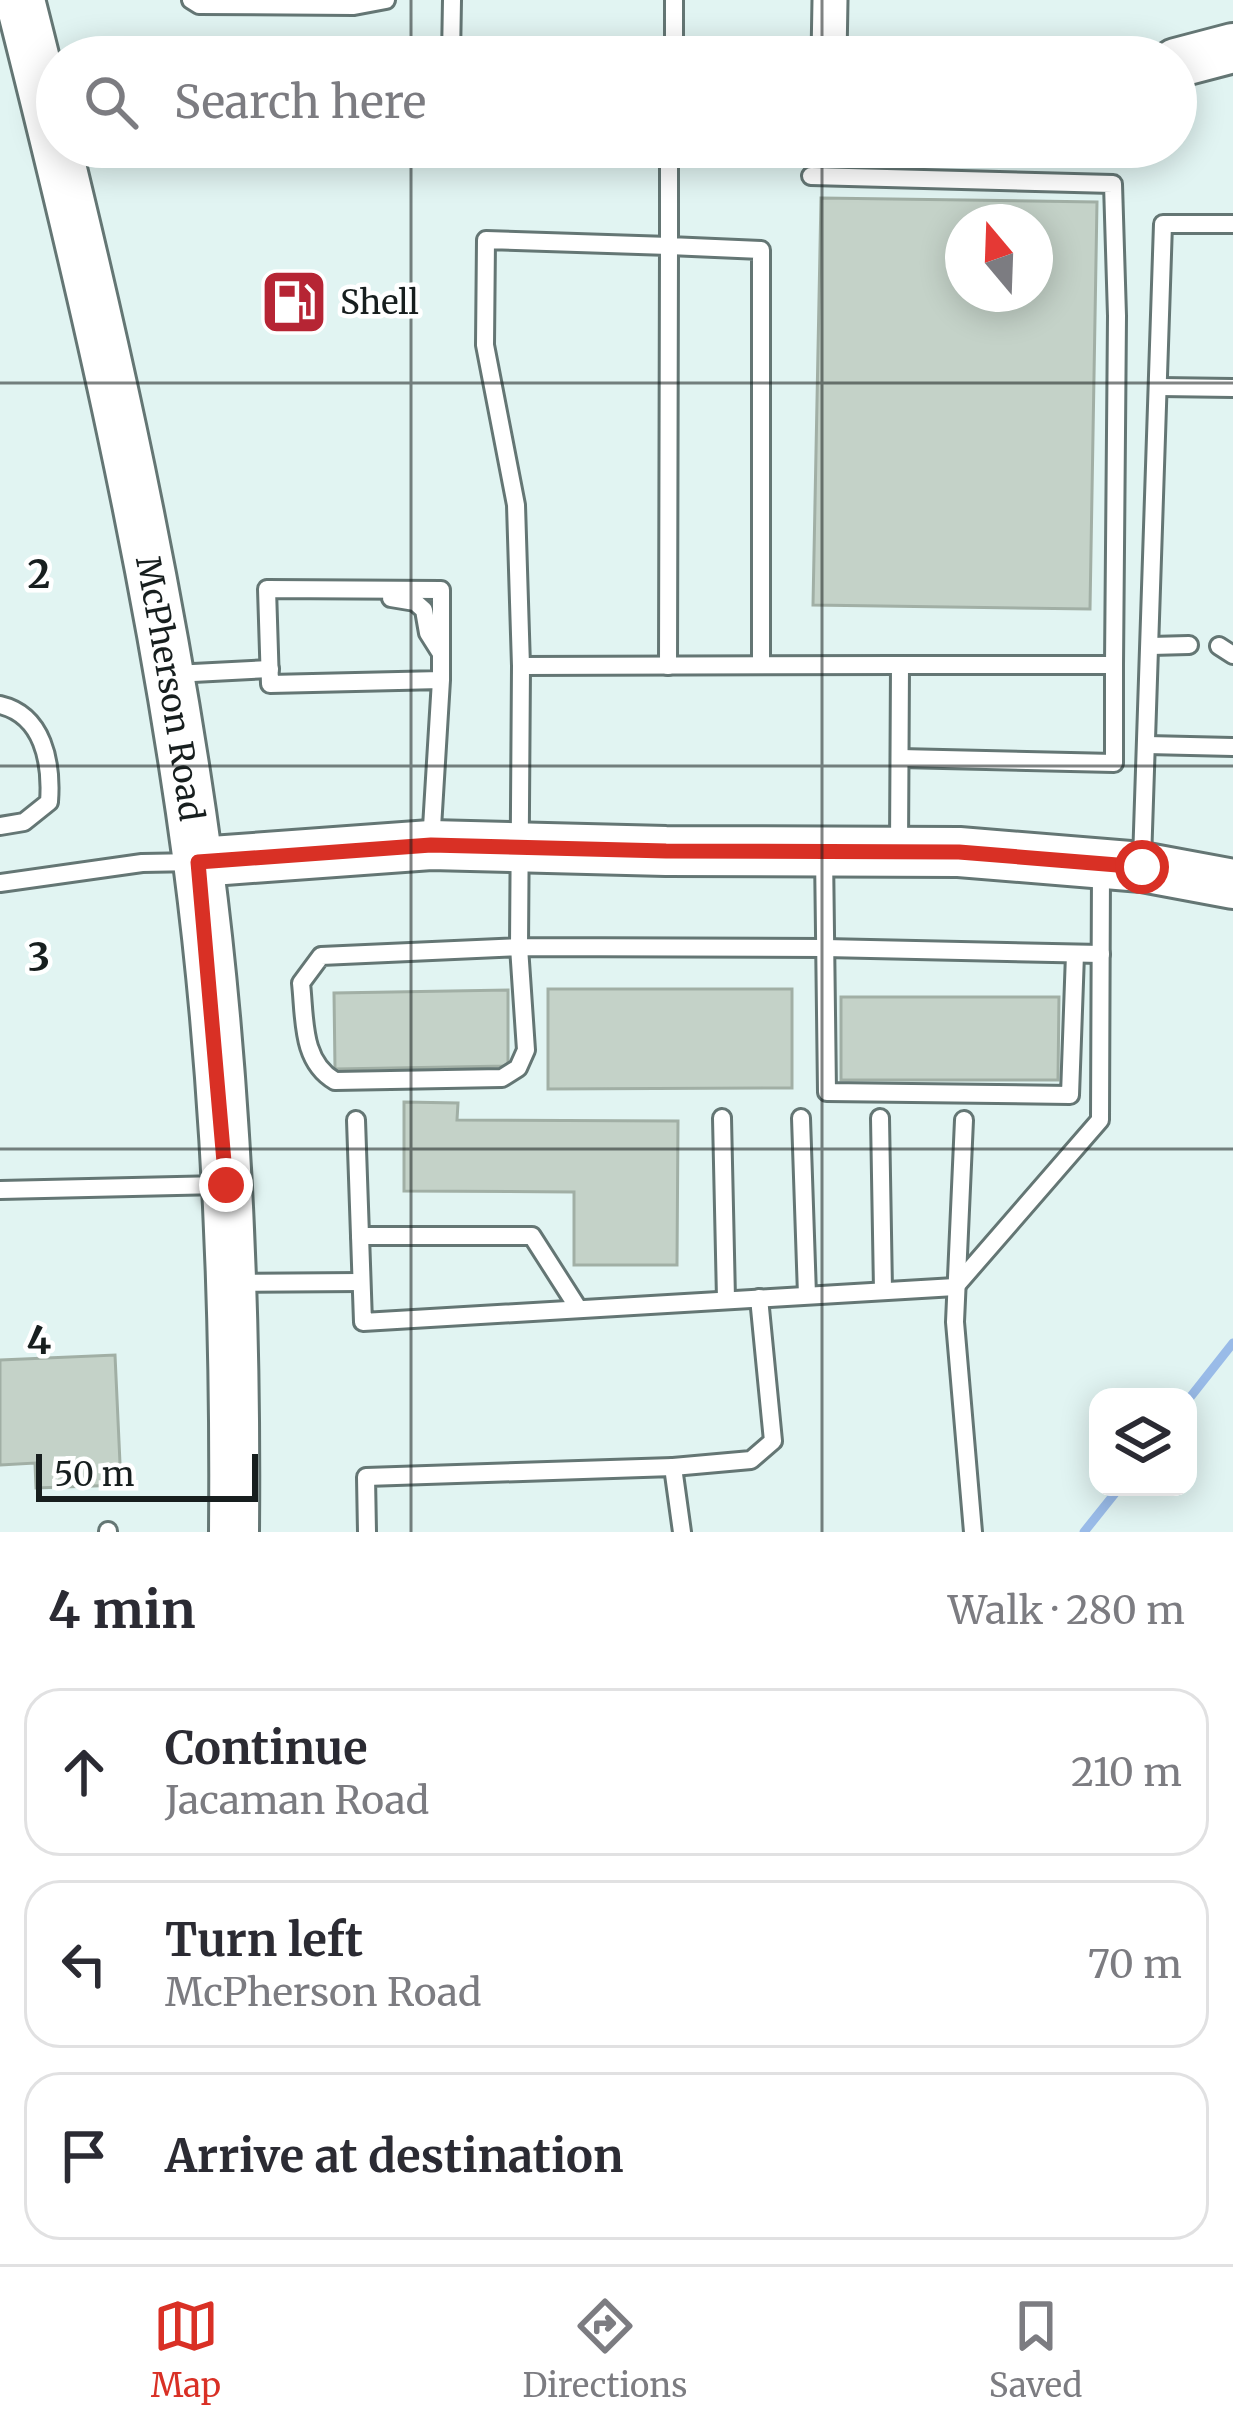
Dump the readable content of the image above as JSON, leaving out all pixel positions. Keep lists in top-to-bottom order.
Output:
{
  "streets": {
    "main road": ["McPherson Road"]
  },
  "places": {
    "fuel station": ["Shell"]
  },
  "scale_bar": "50 m",
  "north": "top",
  "page": {
    "search": "Search here",
    "scale": "50 m",
    "heading": ["4 min", "Walk · 280 m"],
    "list": [
      ["Continue", "Jacaman Road", "210 m"],
      ["Turn left", "McPherson Road", "70 m"],
      "Arrive at destination"
    ],
    "nav": ["Map", "Directions", "Saved"]
  },
  "grid": {
    "rows": ["2", "3", "4"]
  }
}
